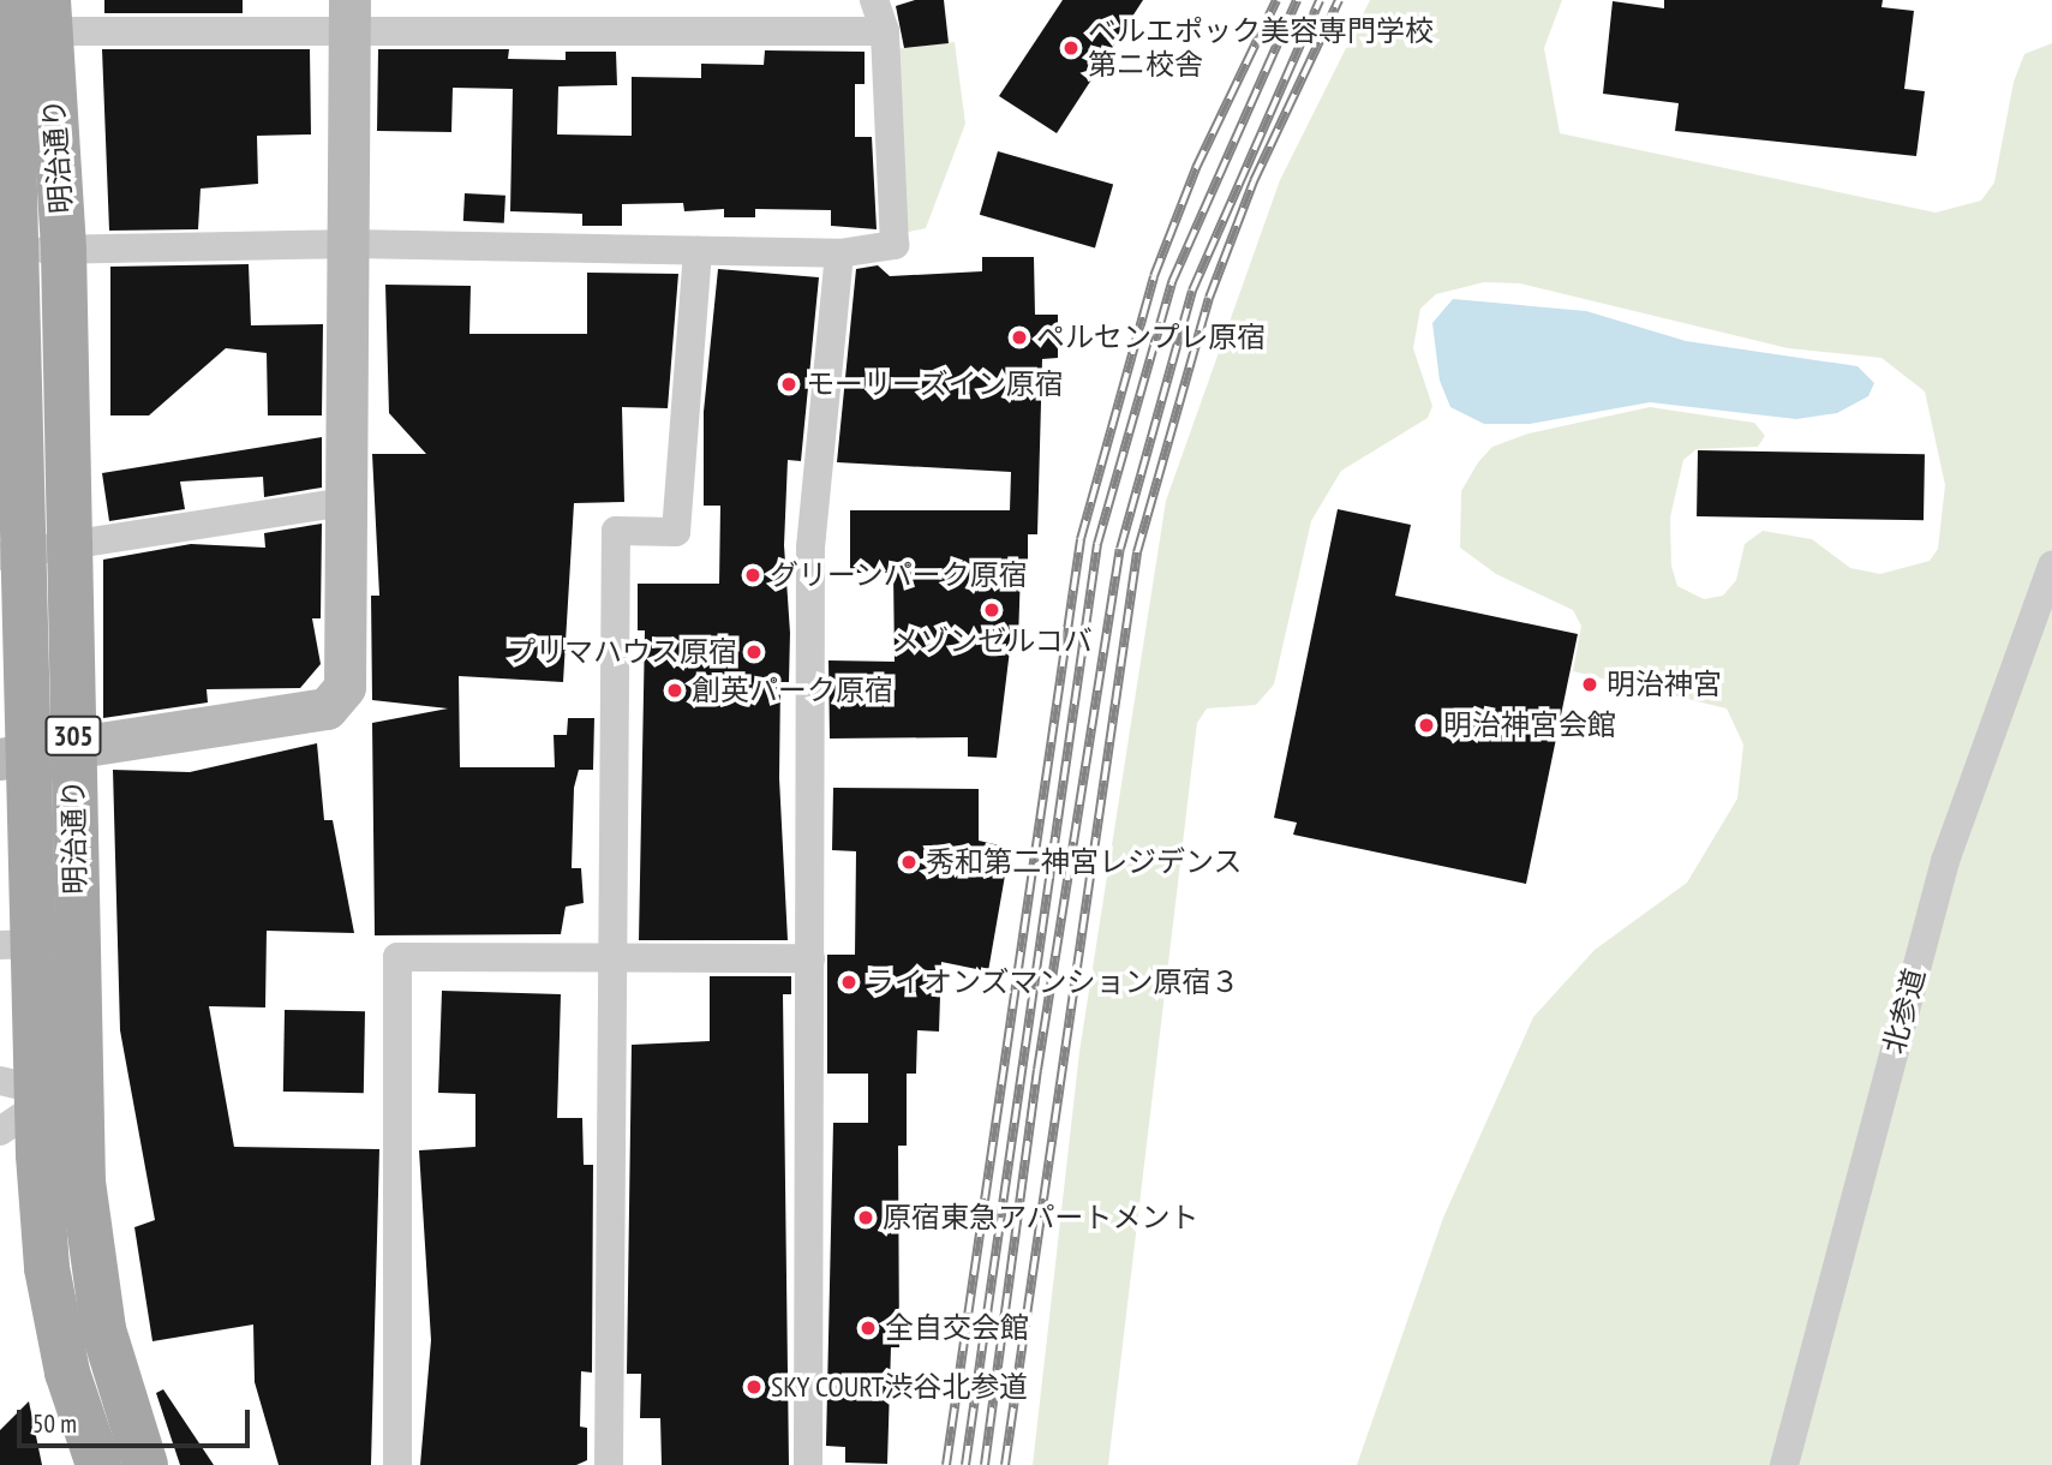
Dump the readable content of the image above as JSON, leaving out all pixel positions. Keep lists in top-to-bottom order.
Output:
{
  "streets": {
    "main road": ["明治通り", "305"],
    "street": ["北参道"]
  },
  "places": [
    "ベルエポック美容専門学校 第ニ校舎",
    "ペルセンプレ原宿",
    "モーリーズイン原宿",
    "グリーンパーク原宿",
    "メゾンゼルコバ",
    "プリマハウス原宿",
    "明治神宮",
    "創英パーク原宿",
    "明治神宮会館",
    "秀和第二神宮レジデンス",
    "ライオンズマンション原宿３",
    "原宿東急アパートメント",
    "全自交会館",
    "SKY COURT渋谷北参道"
  ],
  "scale_bar": "50 m"
}
